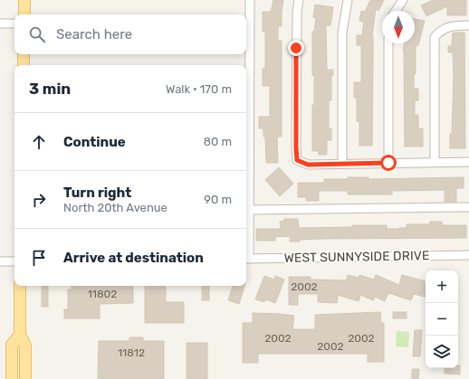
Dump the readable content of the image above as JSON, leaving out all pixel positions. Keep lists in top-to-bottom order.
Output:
{
  "streets": {
    "street": ["WEST SUNNYSIDE DRIVE"]
  },
  "house_numbers": [
    "2002",
    "11802",
    "2002",
    "2002",
    "2002",
    "11812"
  ],
  "north": "bottom",
  "page": {
    "search": "Search here",
    "heading": ["3 min", "Walk · 170 m"],
    "list": [
      ["Continue", "80 m"],
      ["Turn right", "North 20th Avenue", "90 m"],
      "Arrive at destination"
    ],
    "map_buttons": ["+", "−"]
  }
}
